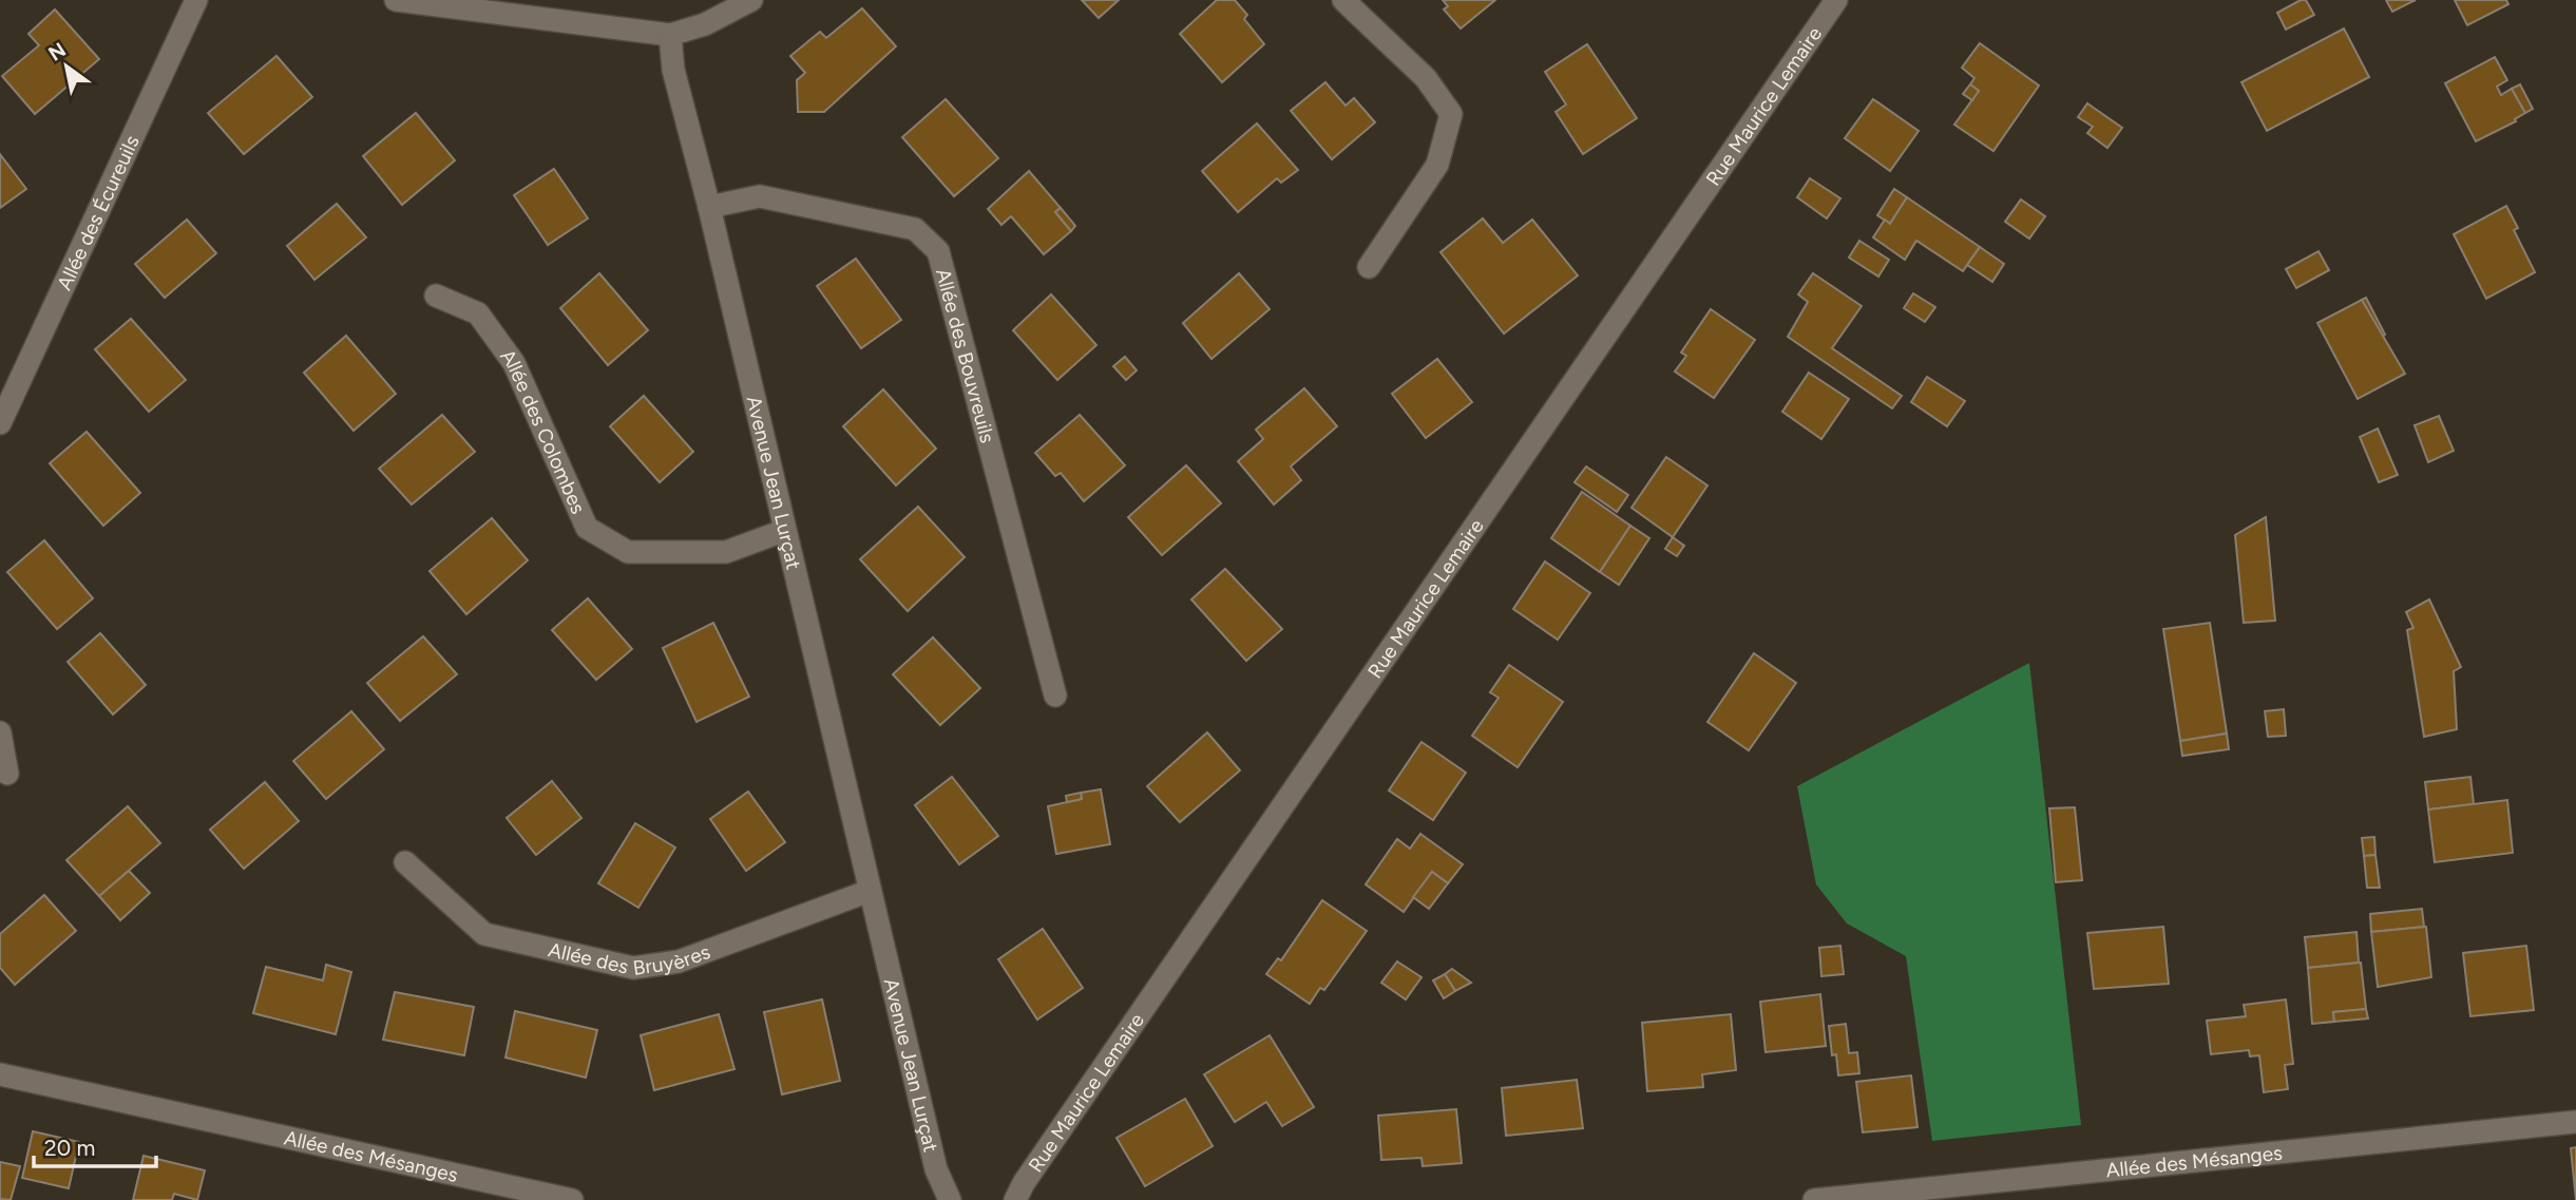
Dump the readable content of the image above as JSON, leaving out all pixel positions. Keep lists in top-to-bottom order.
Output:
{
  "streets": {
    "street": [
      "Rue Maurice Lemaire",
      "Allée des Écureuils",
      "Allée des Bouvreuils",
      "Allée des Colombes",
      "Avenue Jean Lurçat",
      "Allée des Bruyères",
      "Allée des Mésanges"
    ]
  },
  "crossings": [
    ["Allée des Bouvreuils", "Avenue Jean Lurçat"],
    ["Allée des Colombes", "Avenue Jean Lurçat"],
    ["Avenue Jean Lurçat", "Allée des Bruyères"]
  ],
  "scale_bar": "20 m",
  "north": "top left"
}
